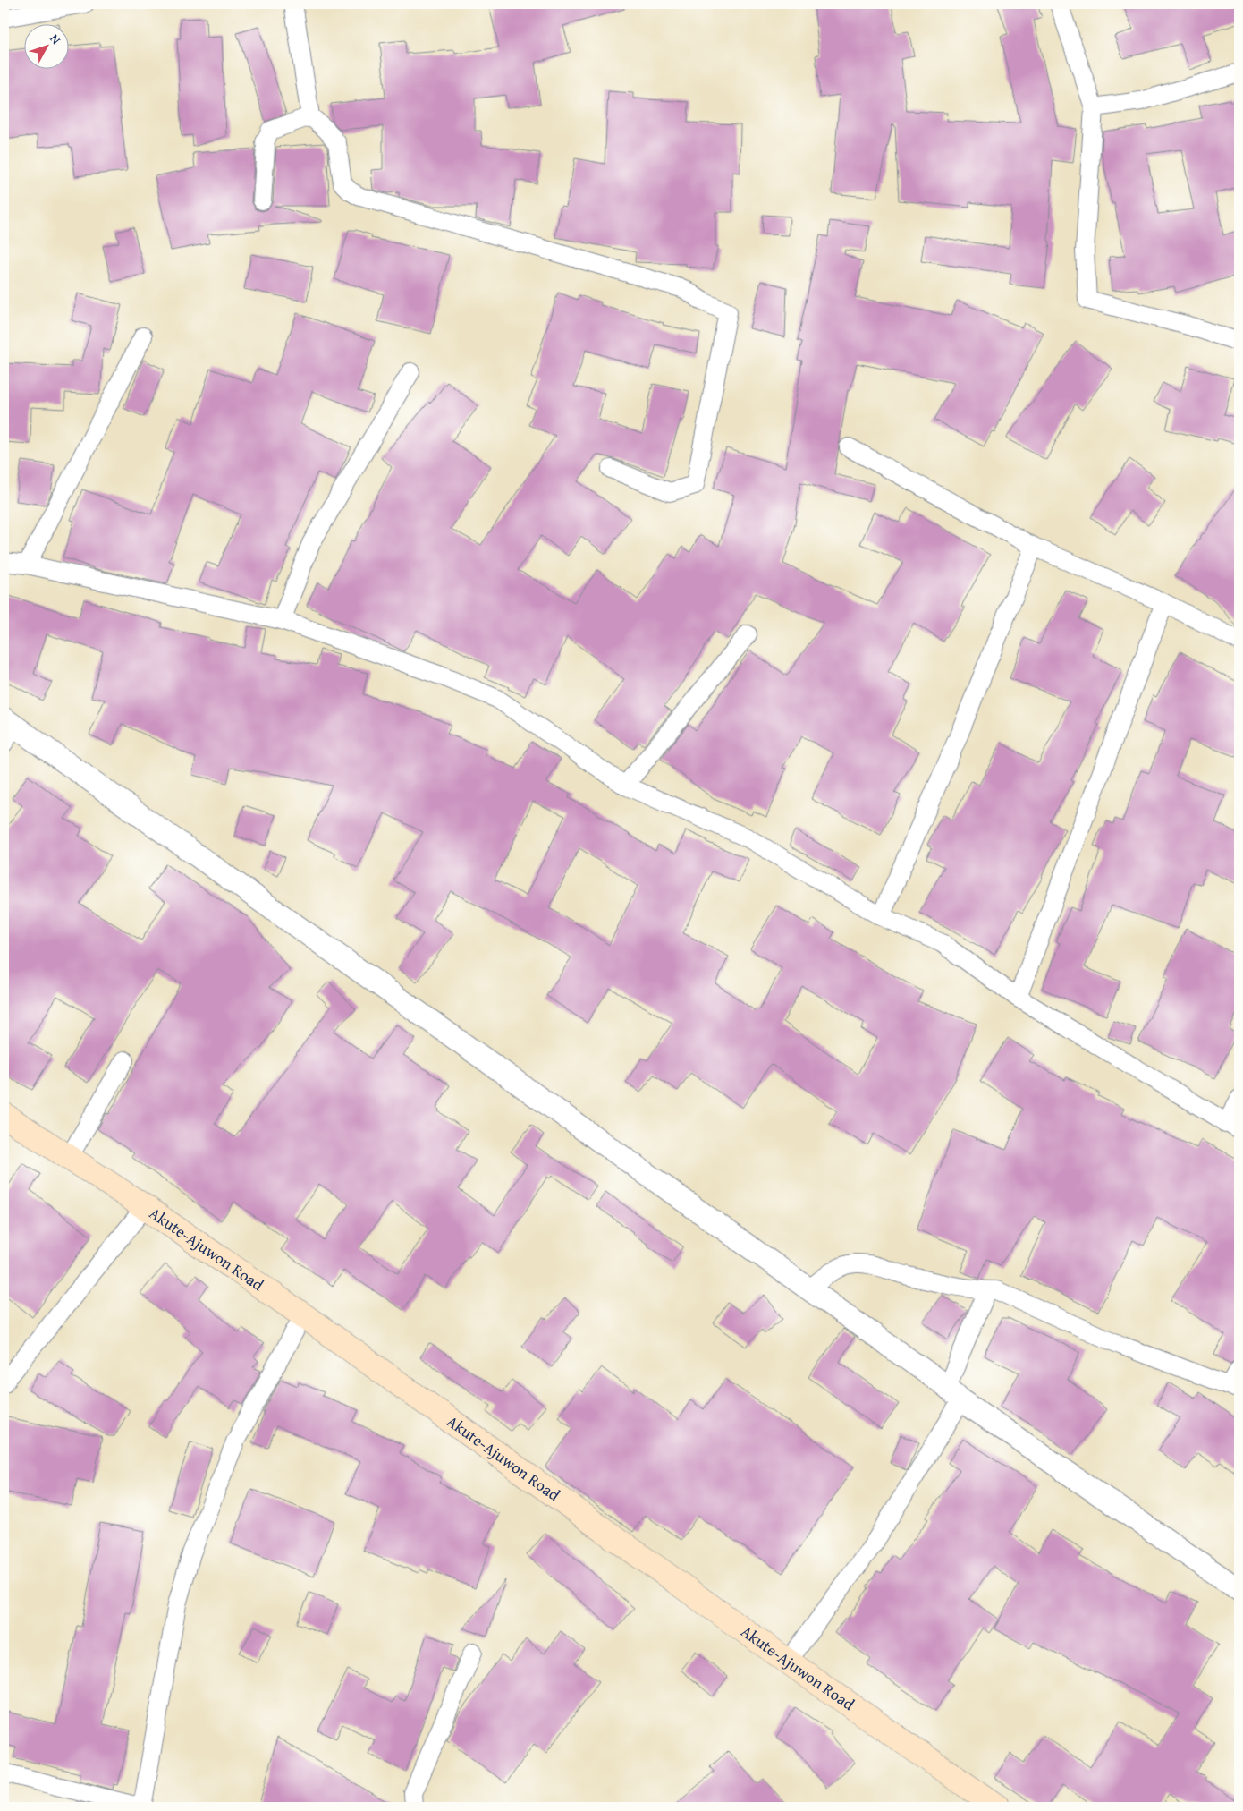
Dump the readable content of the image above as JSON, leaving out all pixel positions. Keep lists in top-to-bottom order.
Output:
{
  "streets": {
    "main road": ["Akute-Ajuwon Road"]
  },
  "north": "top right"
}
